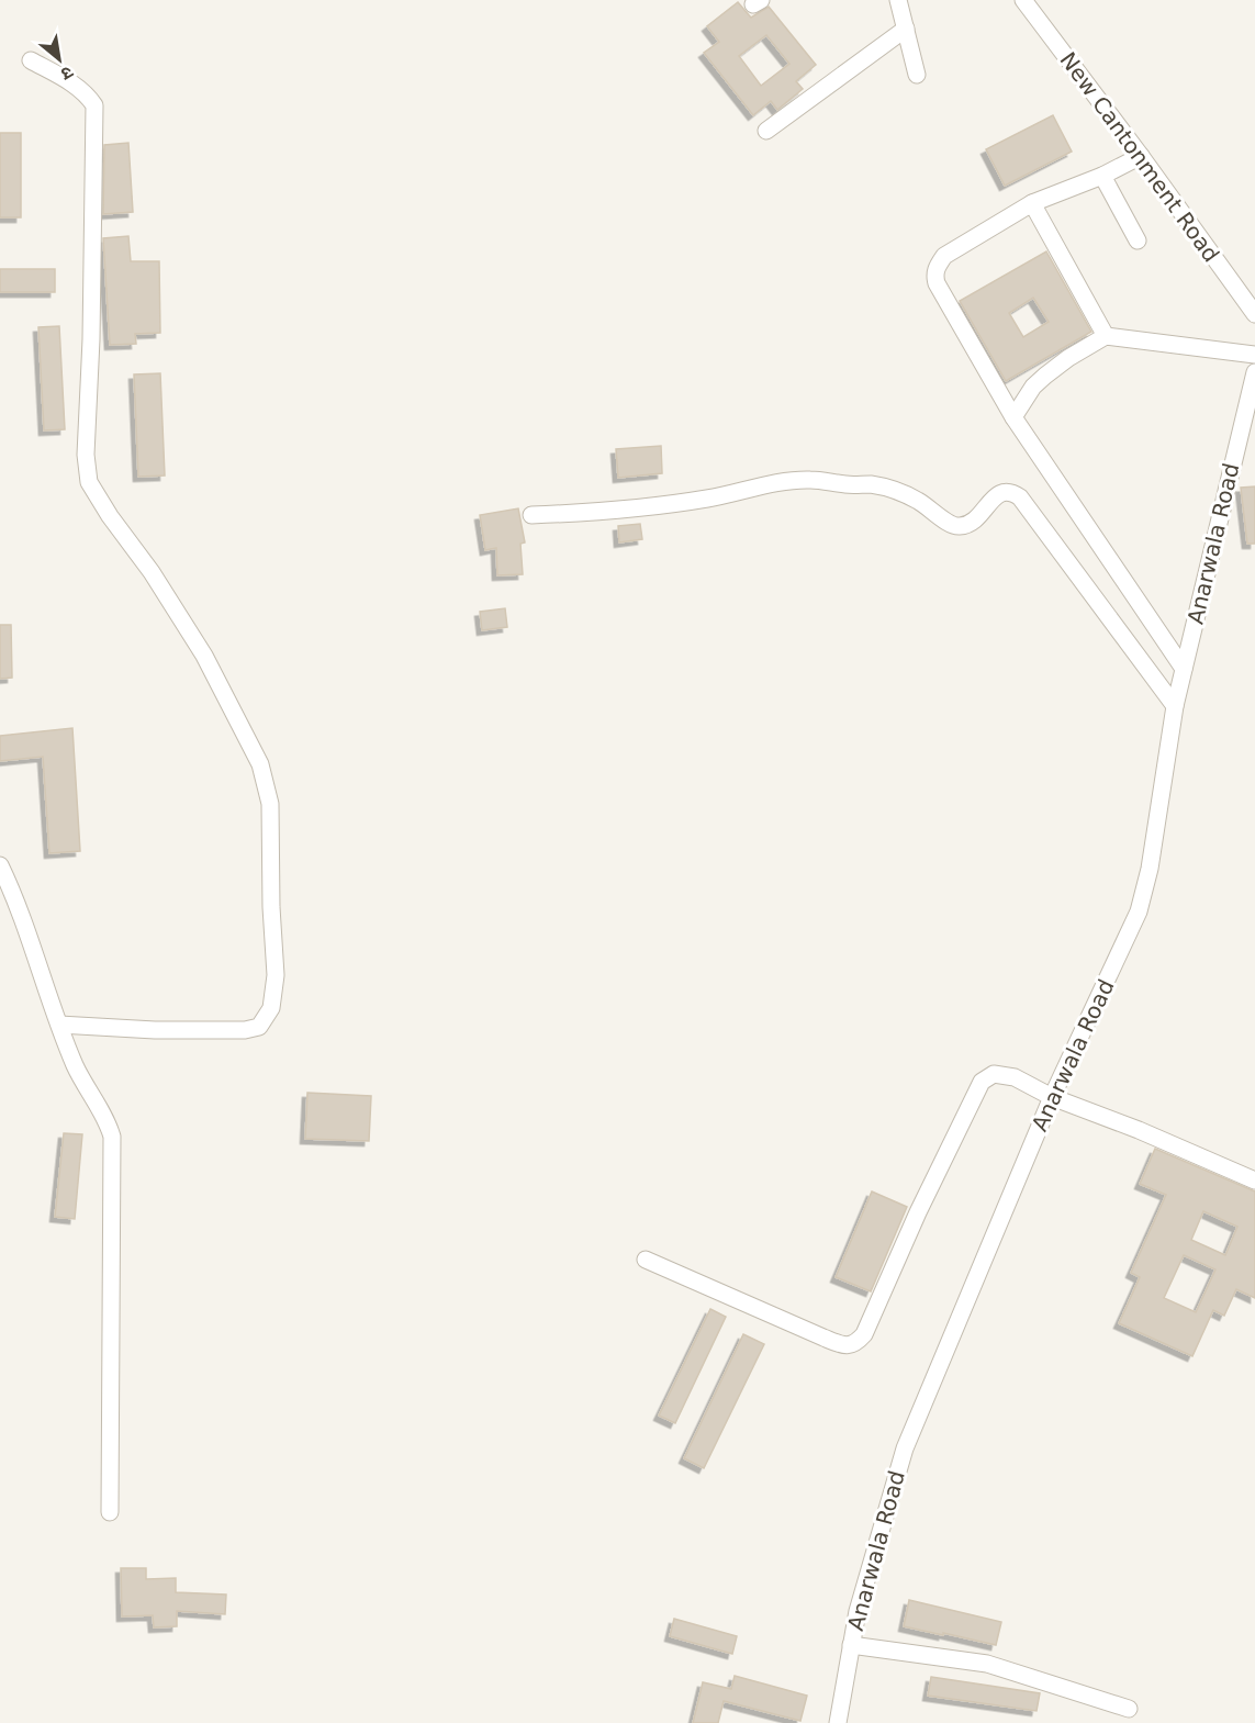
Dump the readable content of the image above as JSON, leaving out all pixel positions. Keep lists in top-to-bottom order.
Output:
{
  "streets": {
    "street": ["New Cantonment Road", "Anarwala Road"]
  },
  "north": "bottom right"
}
